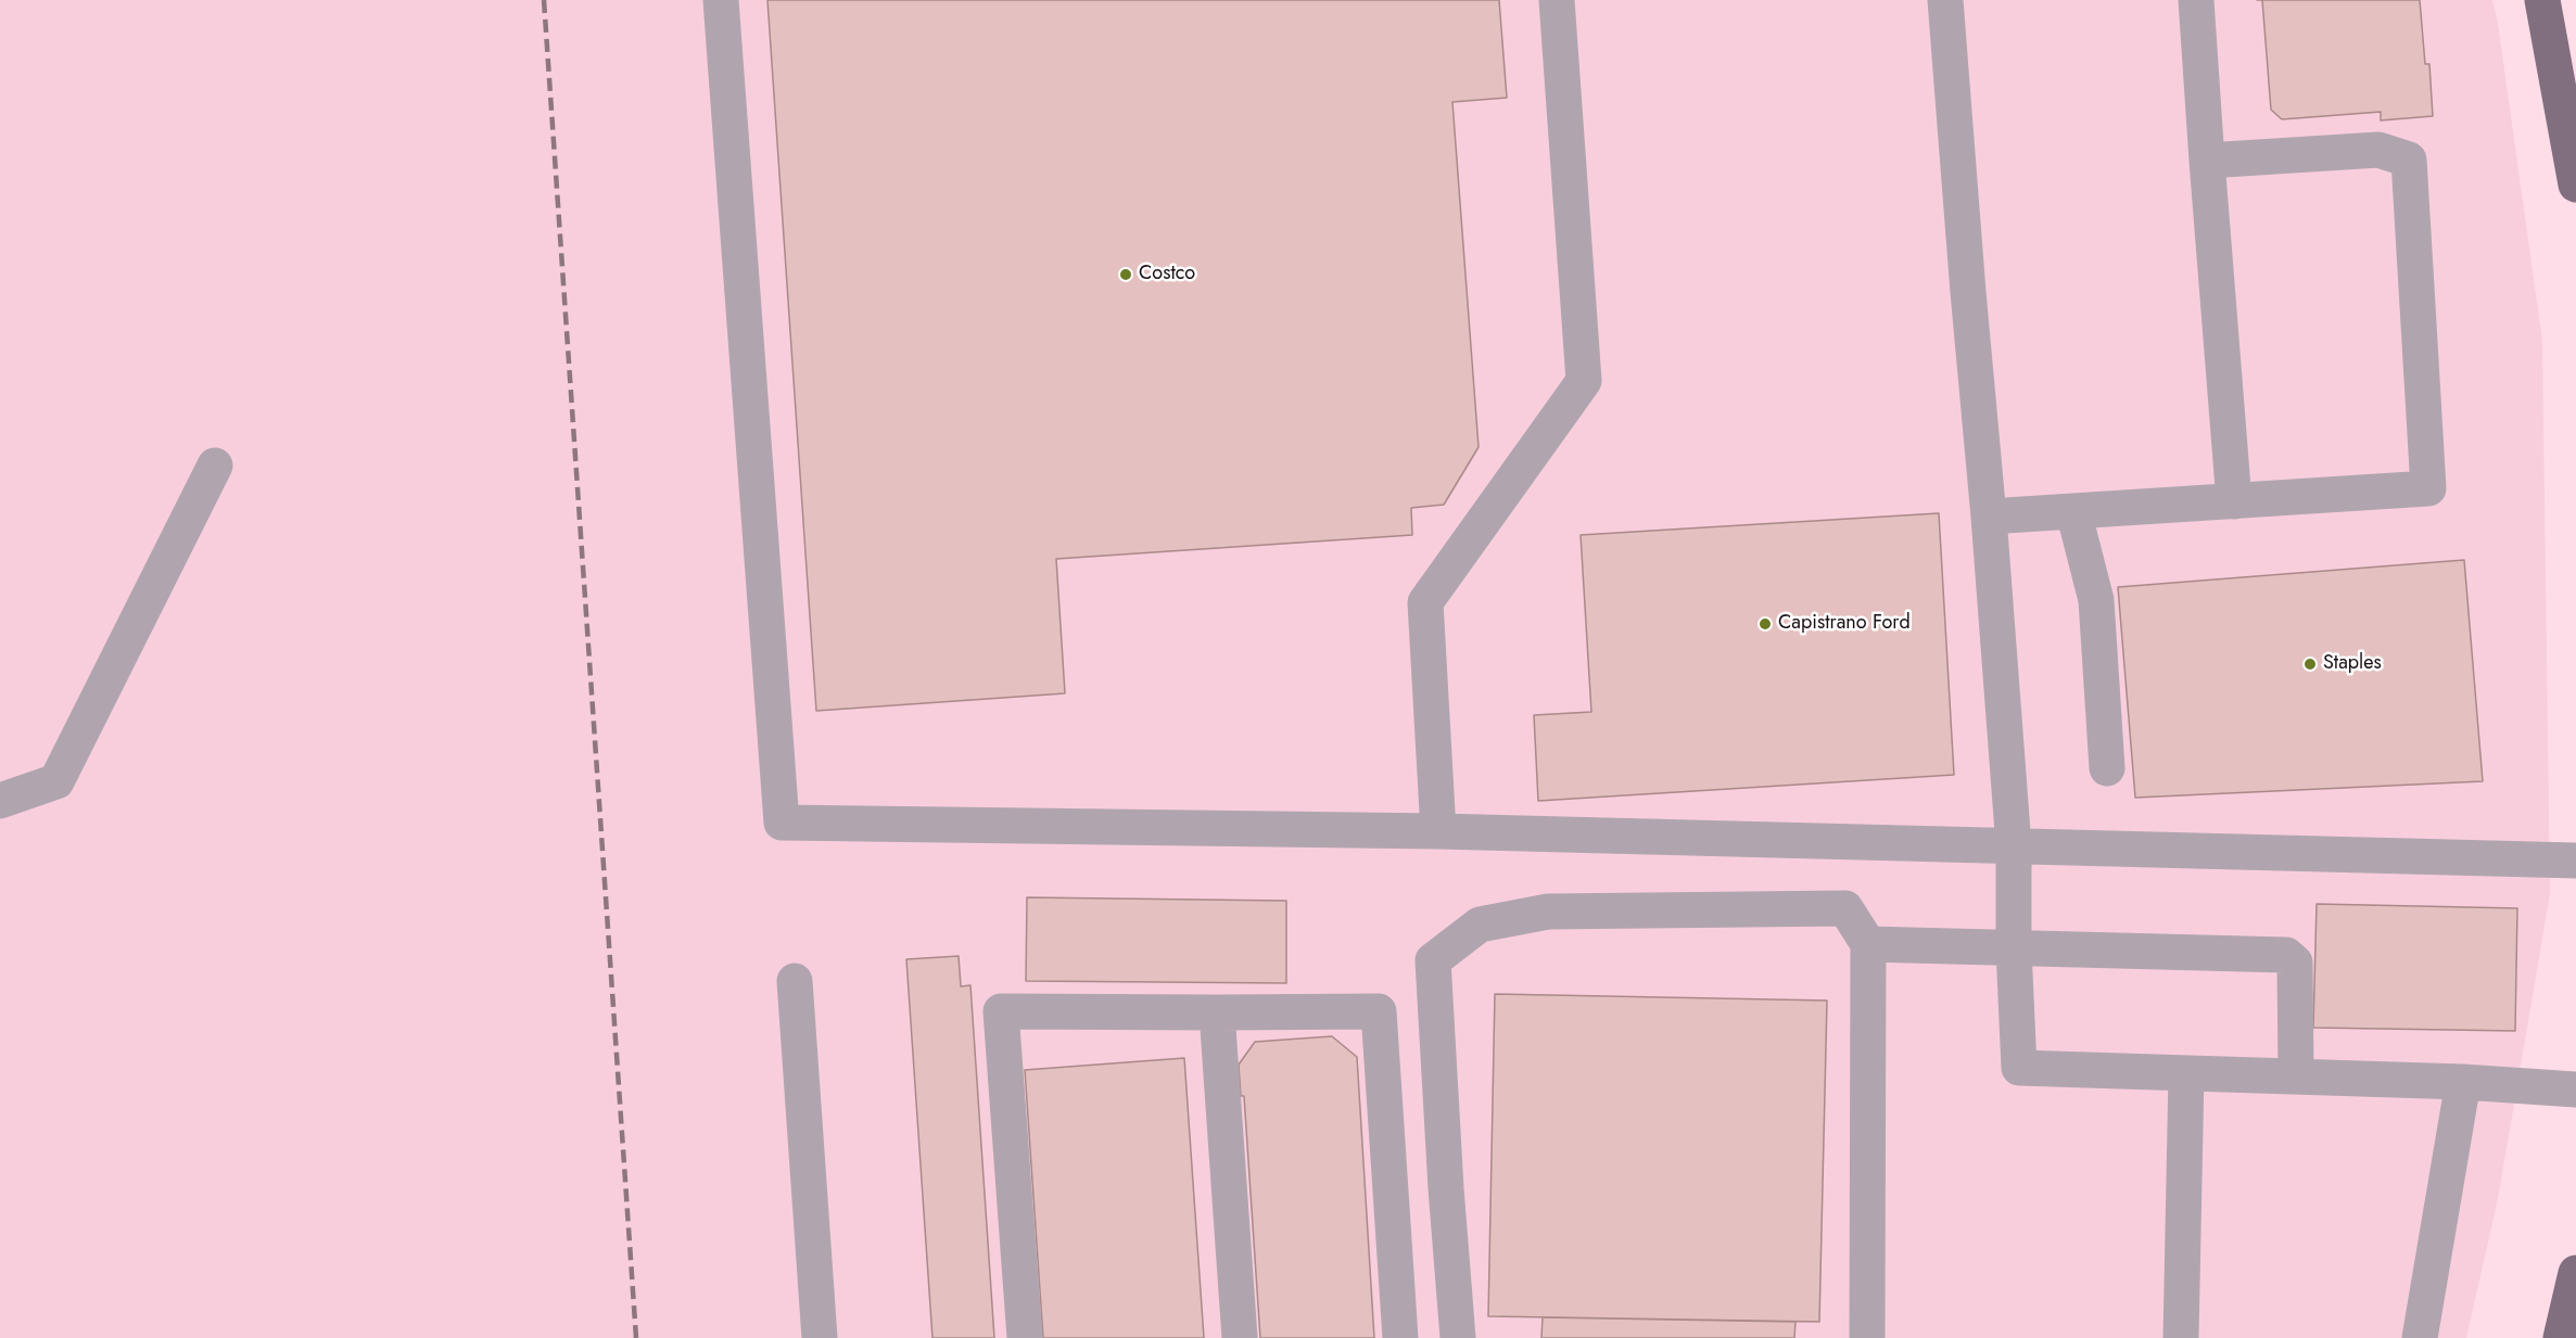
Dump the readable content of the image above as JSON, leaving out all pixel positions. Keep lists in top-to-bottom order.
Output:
{
  "places": ["Costco", "Capistrano Ford", "Staples"]
}
